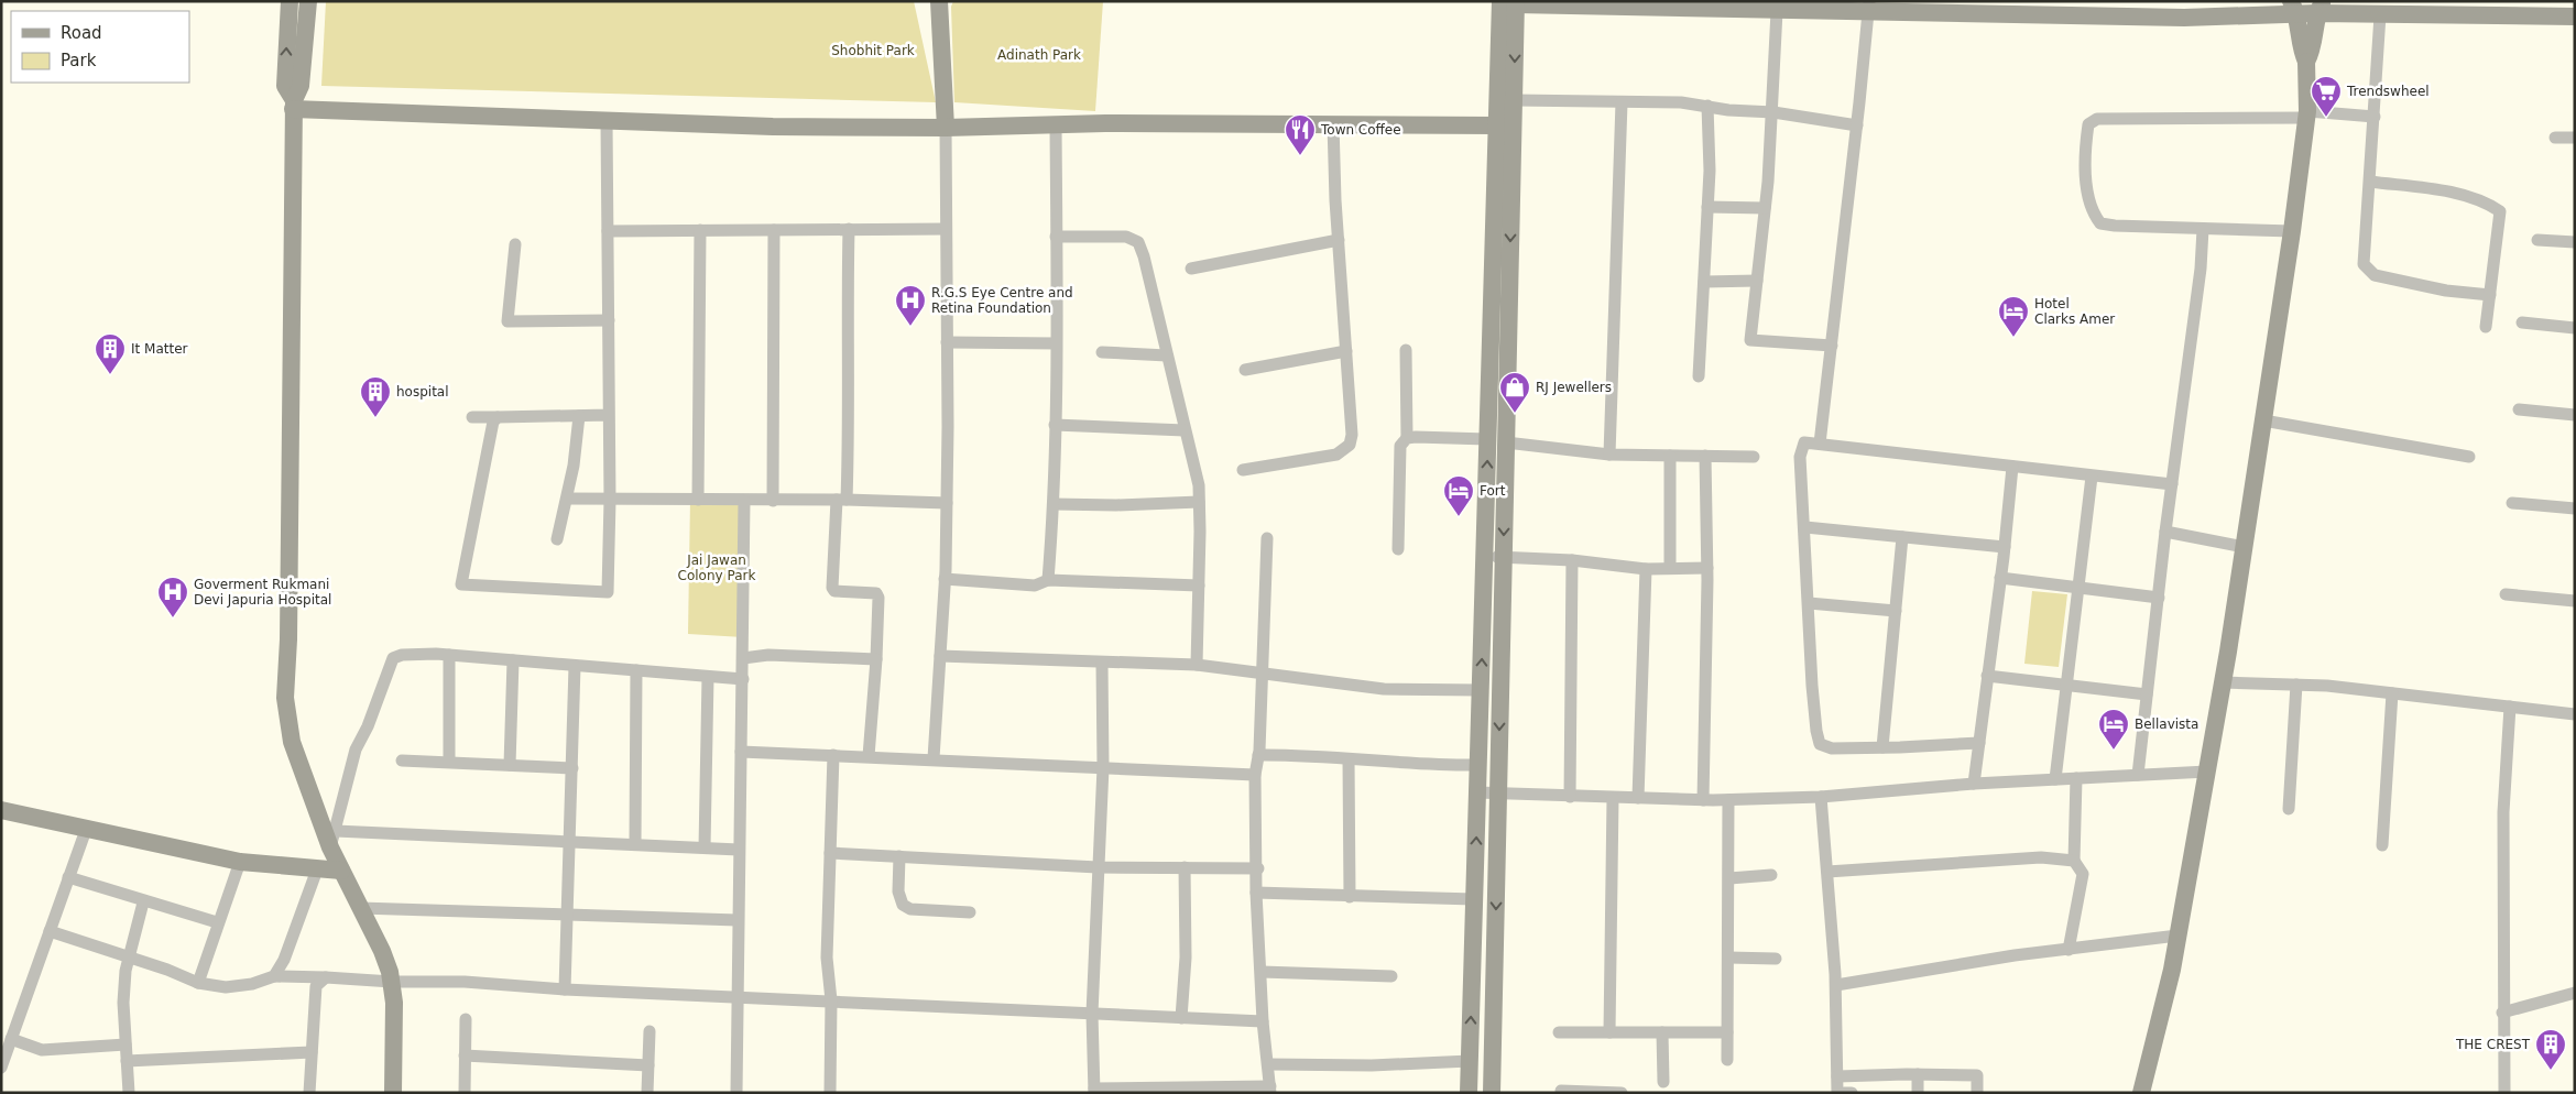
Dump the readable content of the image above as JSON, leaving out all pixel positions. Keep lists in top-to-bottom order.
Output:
{
  "parks": ["Shobhit Park", "Adinath Park", "Jai Jawan Colony Park"],
  "places": {
    "supermarket": ["Trendswheel"],
    "restaurant": ["Town Coffee"],
    "hospital": ["R.G.S Eye Centre and Retina Foundation", "Goverment Rukmani Devi Japuria Hospital"],
    "hotel": ["Hotel Clarks Amer", "Fort", "Bellavista"],
    "building": ["It Matter", "hospital", "THE CREST"],
    "shop": ["RJ Jewellers"]
  },
  "legend": ["Road", "Park"]
}
